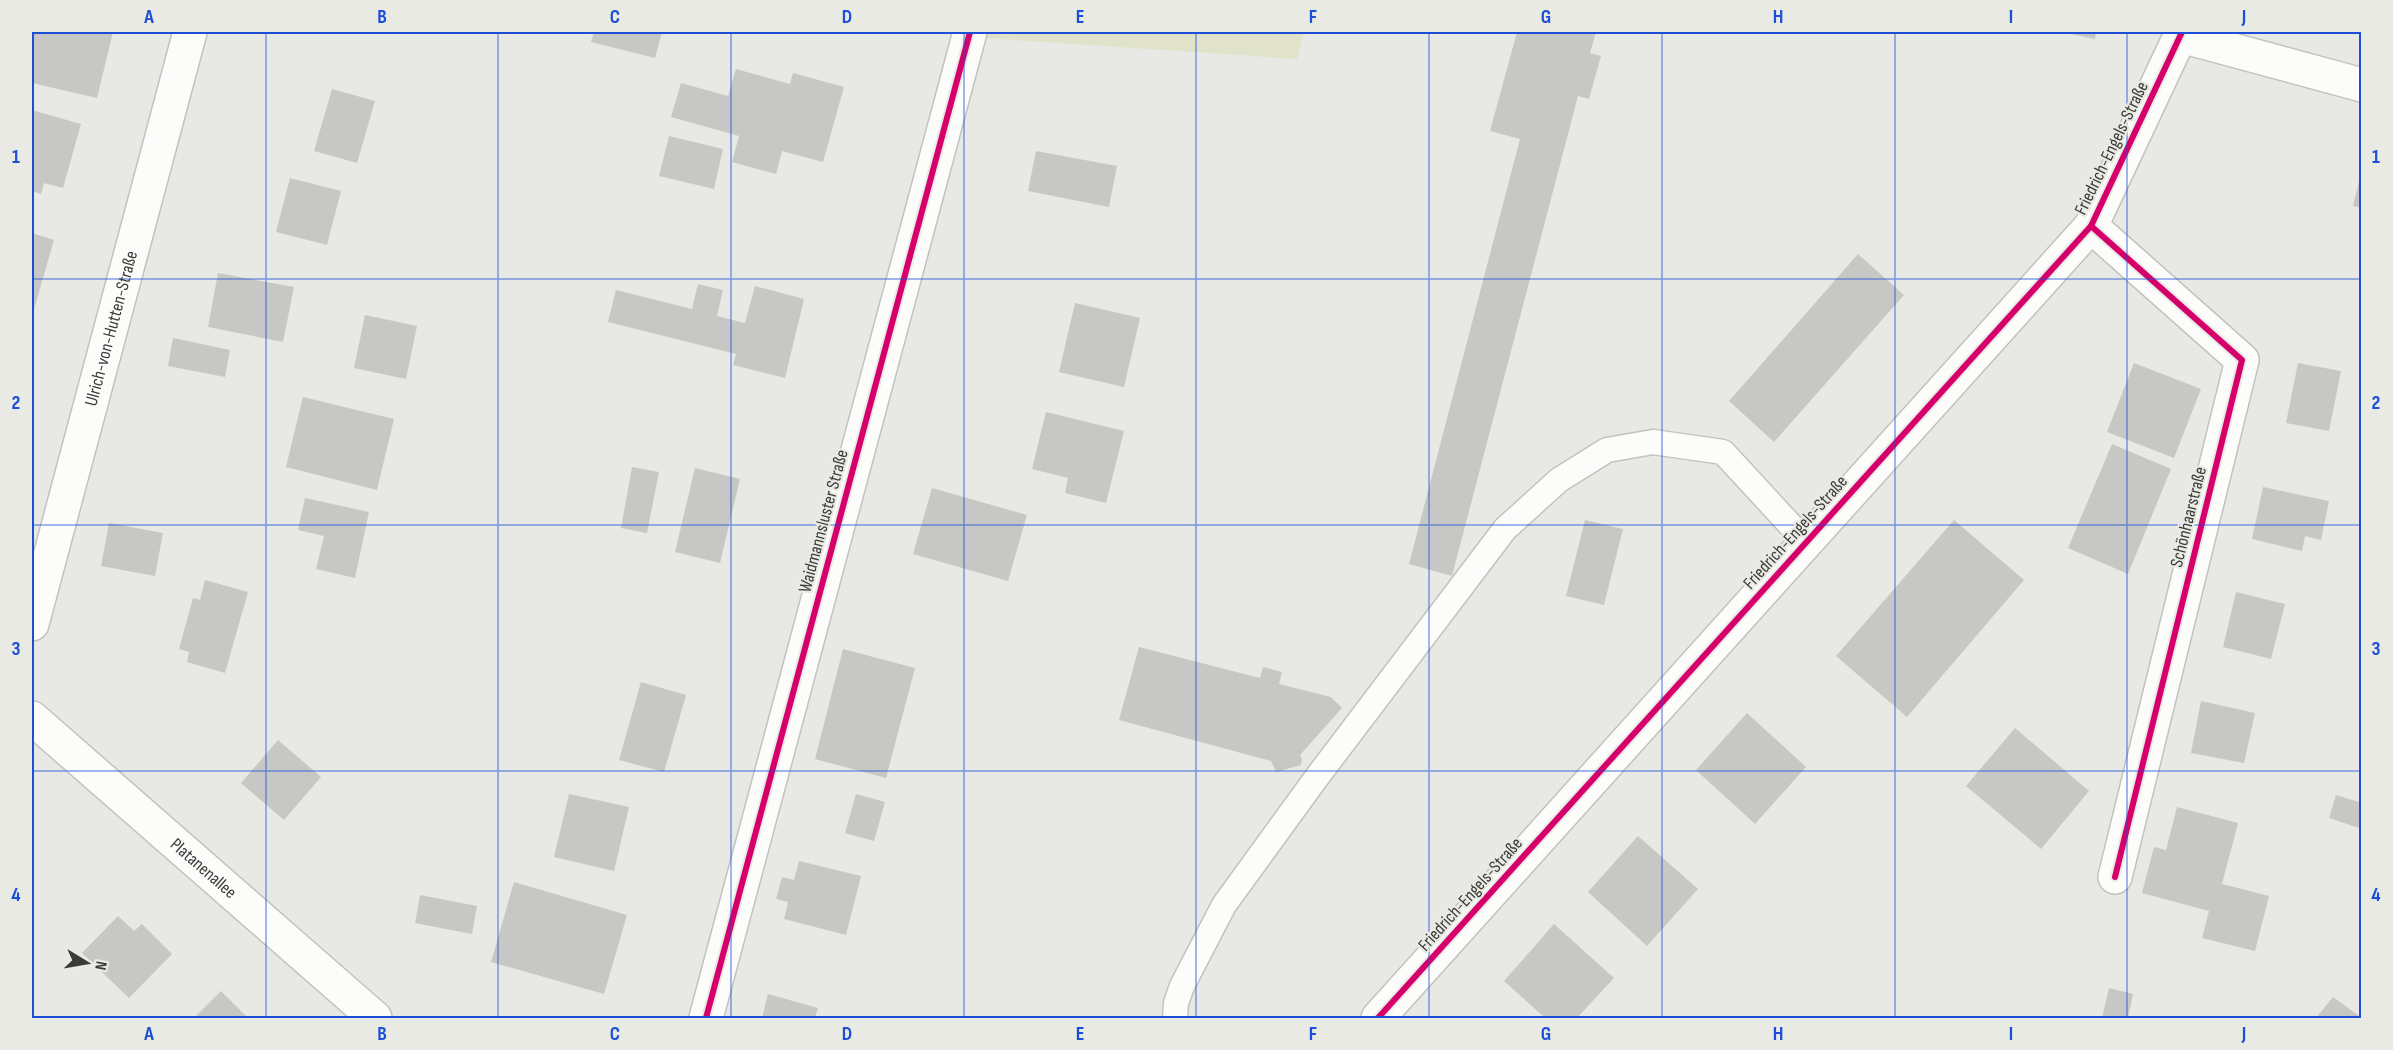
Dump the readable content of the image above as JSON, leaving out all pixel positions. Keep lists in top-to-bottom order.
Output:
{
  "streets": {
    "street": [
      "Friedrich-Engels-Straße",
      "Ulrich-von-Hutten-Straße",
      "Schönhaarstraße",
      "Waidmannsluster Straße",
      "Platanenallee"
    ]
  },
  "crossings": [
    ["Friedrich-Engels-Straße", "Schönhaarstraße"]
  ],
  "north": "right",
  "grid": {
    "columns": [
      "A",
      "B",
      "C",
      "D",
      "E",
      "F",
      "G",
      "H",
      "I",
      "J"
    ],
    "rows": [
      "1",
      "2",
      "3",
      "4"
    ]
  }
}
